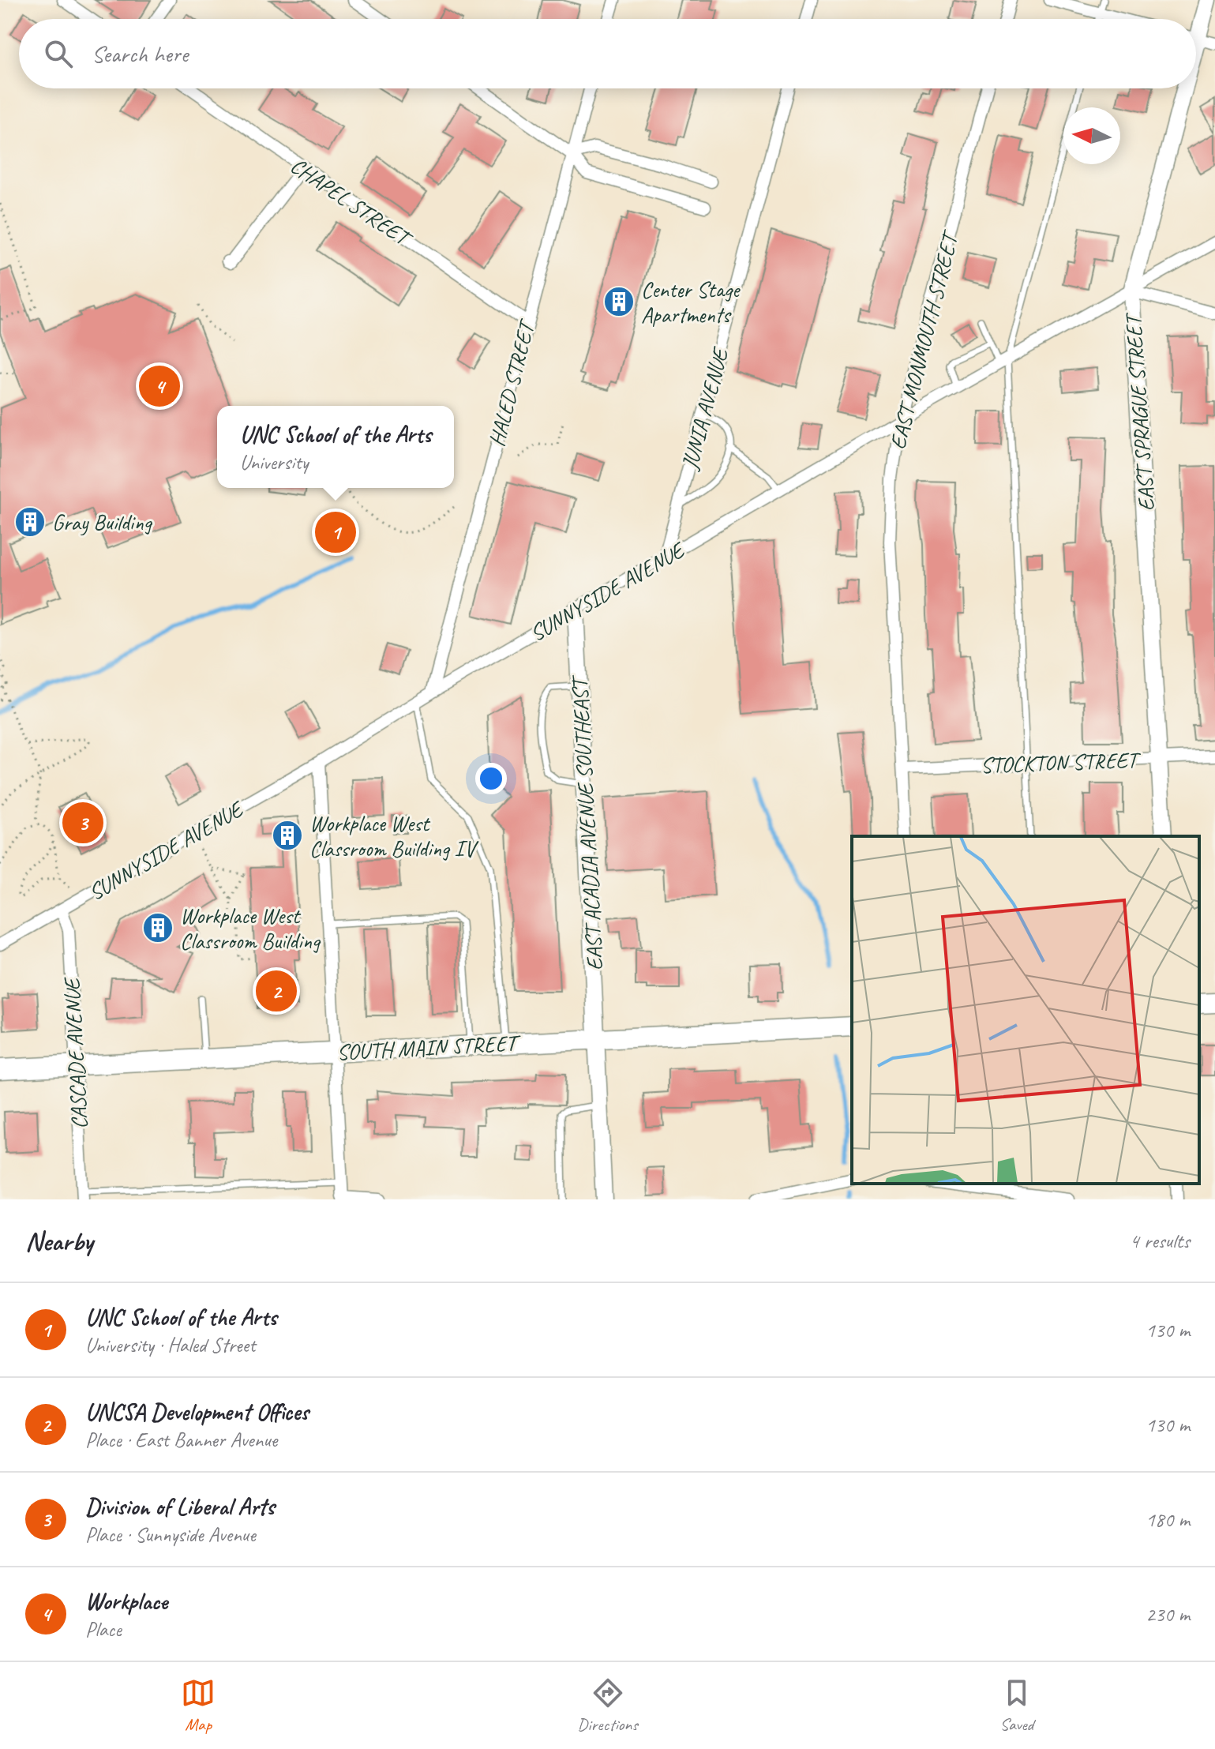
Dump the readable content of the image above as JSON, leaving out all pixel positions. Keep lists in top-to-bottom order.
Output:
{
  "streets": {
    "main road": ["EAST SPRAGUE STREET", "EAST ACADIA AVENUE SOUTHEAST", "SOUTH MAIN STREET"],
    "street": [
      "CHAPEL STREET",
      "EAST MONMOUTH STREET",
      "HALED STREET",
      "JUNIA AVENUE",
      "SUNNYSIDE AVENUE",
      "STOCKTON STREET",
      "CASCADE AVENUE"
    ]
  },
  "crossings": [
    ["CHAPEL STREET", "HALED STREET"],
    ["EAST MONMOUTH STREET", "SUNNYSIDE AVENUE"],
    ["EAST MONMOUTH STREET", "STOCKTON STREET"],
    ["HALED STREET", "SUNNYSIDE AVENUE"],
    ["JUNIA AVENUE", "SUNNYSIDE AVENUE"],
    ["EAST SPRAGUE STREET", "SUNNYSIDE AVENUE"],
    ["EAST SPRAGUE STREET", "STOCKTON STREET"],
    ["SUNNYSIDE AVENUE", "EAST ACADIA AVENUE SOUTHEAST"],
    ["SUNNYSIDE AVENUE", "CASCADE AVENUE"],
    ["EAST ACADIA AVENUE SOUTHEAST", "SOUTH MAIN STREET"],
    ["SOUTH MAIN STREET", "CASCADE AVENUE"]
  ],
  "places": {
    "building": [
      "Center Stage Apartments",
      "Gray Building",
      "Workplace West Classroom Building IV",
      "Workplace West Classroom Building"
    ]
  },
  "north": "left",
  "page": {
    "search": "Search here",
    "pins": [
      "4",
      "1",
      "3",
      "2"
    ],
    "popup": ["UNC School of the Arts", "University"],
    "heading": ["Nearby", "4 results"],
    "list": [
      {
        "mark": "1",
        "name": "UNC School of the Arts",
        "note": "University · Haled Street",
        "value": "130 m"
      },
      {
        "mark": "2",
        "name": "UNCSA Development Offices",
        "note": "Place · East Banner Avenue",
        "value": "130 m"
      },
      {
        "mark": "3",
        "name": "Division of Liberal Arts",
        "note": "Place · Sunnyside Avenue",
        "value": "180 m"
      },
      {
        "mark": "4",
        "name": "Workplace",
        "note": "Place",
        "value": "230 m"
      }
    ],
    "nav": ["Map", "Directions", "Saved"]
  }
}
